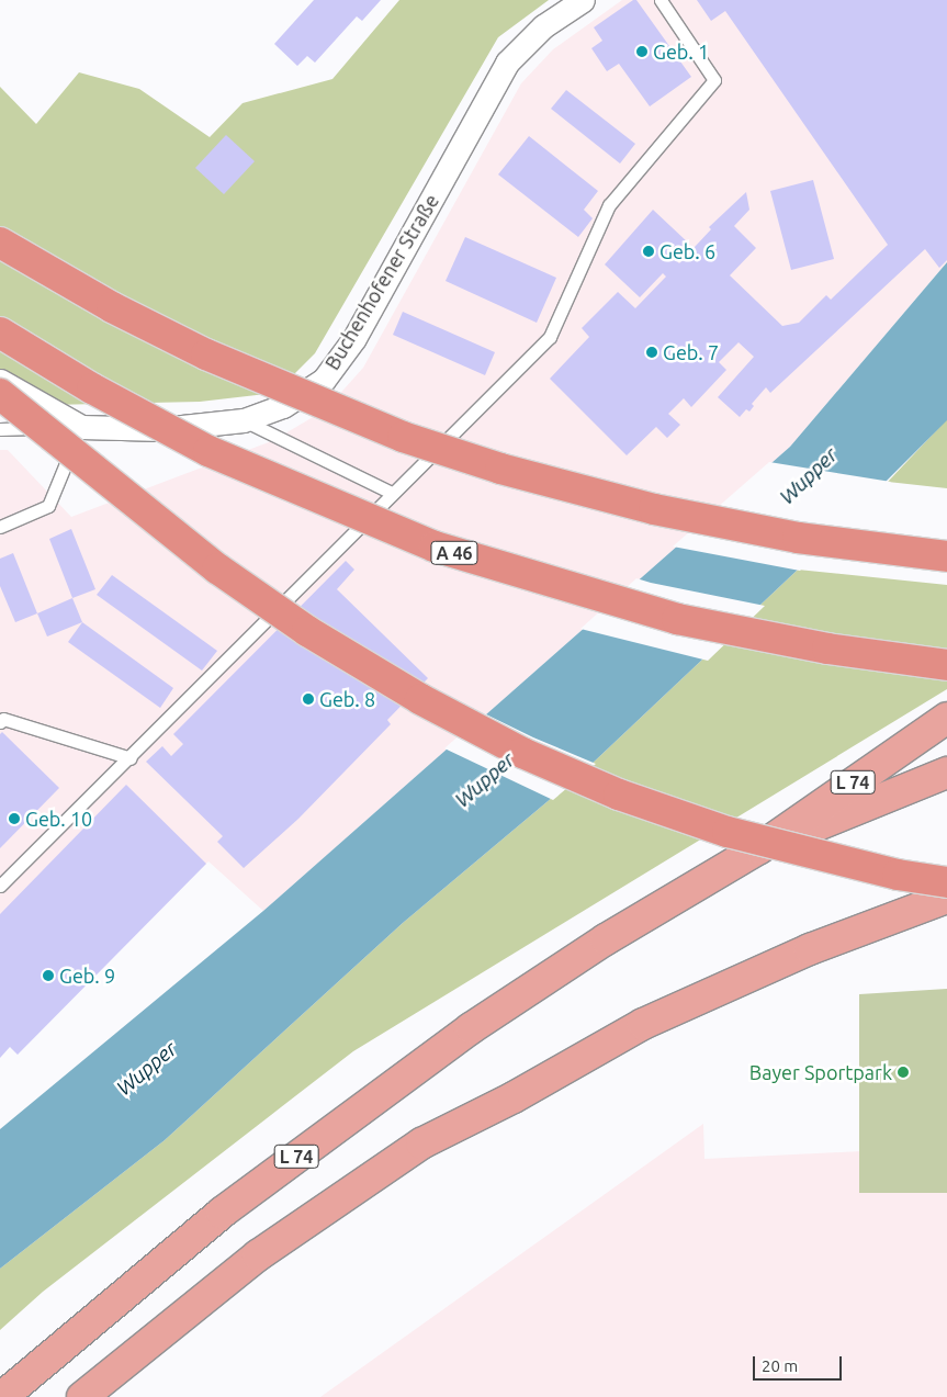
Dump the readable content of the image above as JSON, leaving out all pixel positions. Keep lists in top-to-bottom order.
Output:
{
  "streets": {
    "highway": ["A 46", "L 74"],
    "street": ["Buchenhofener Straße"]
  },
  "water": ["Wupper"],
  "places": [
    "Geb. 1",
    "Geb. 6",
    "Geb. 7",
    "Geb. 8",
    "Geb. 10",
    "Geb. 9",
    "Bayer Sportpark"
  ],
  "scale_bar": "20 m"
}
